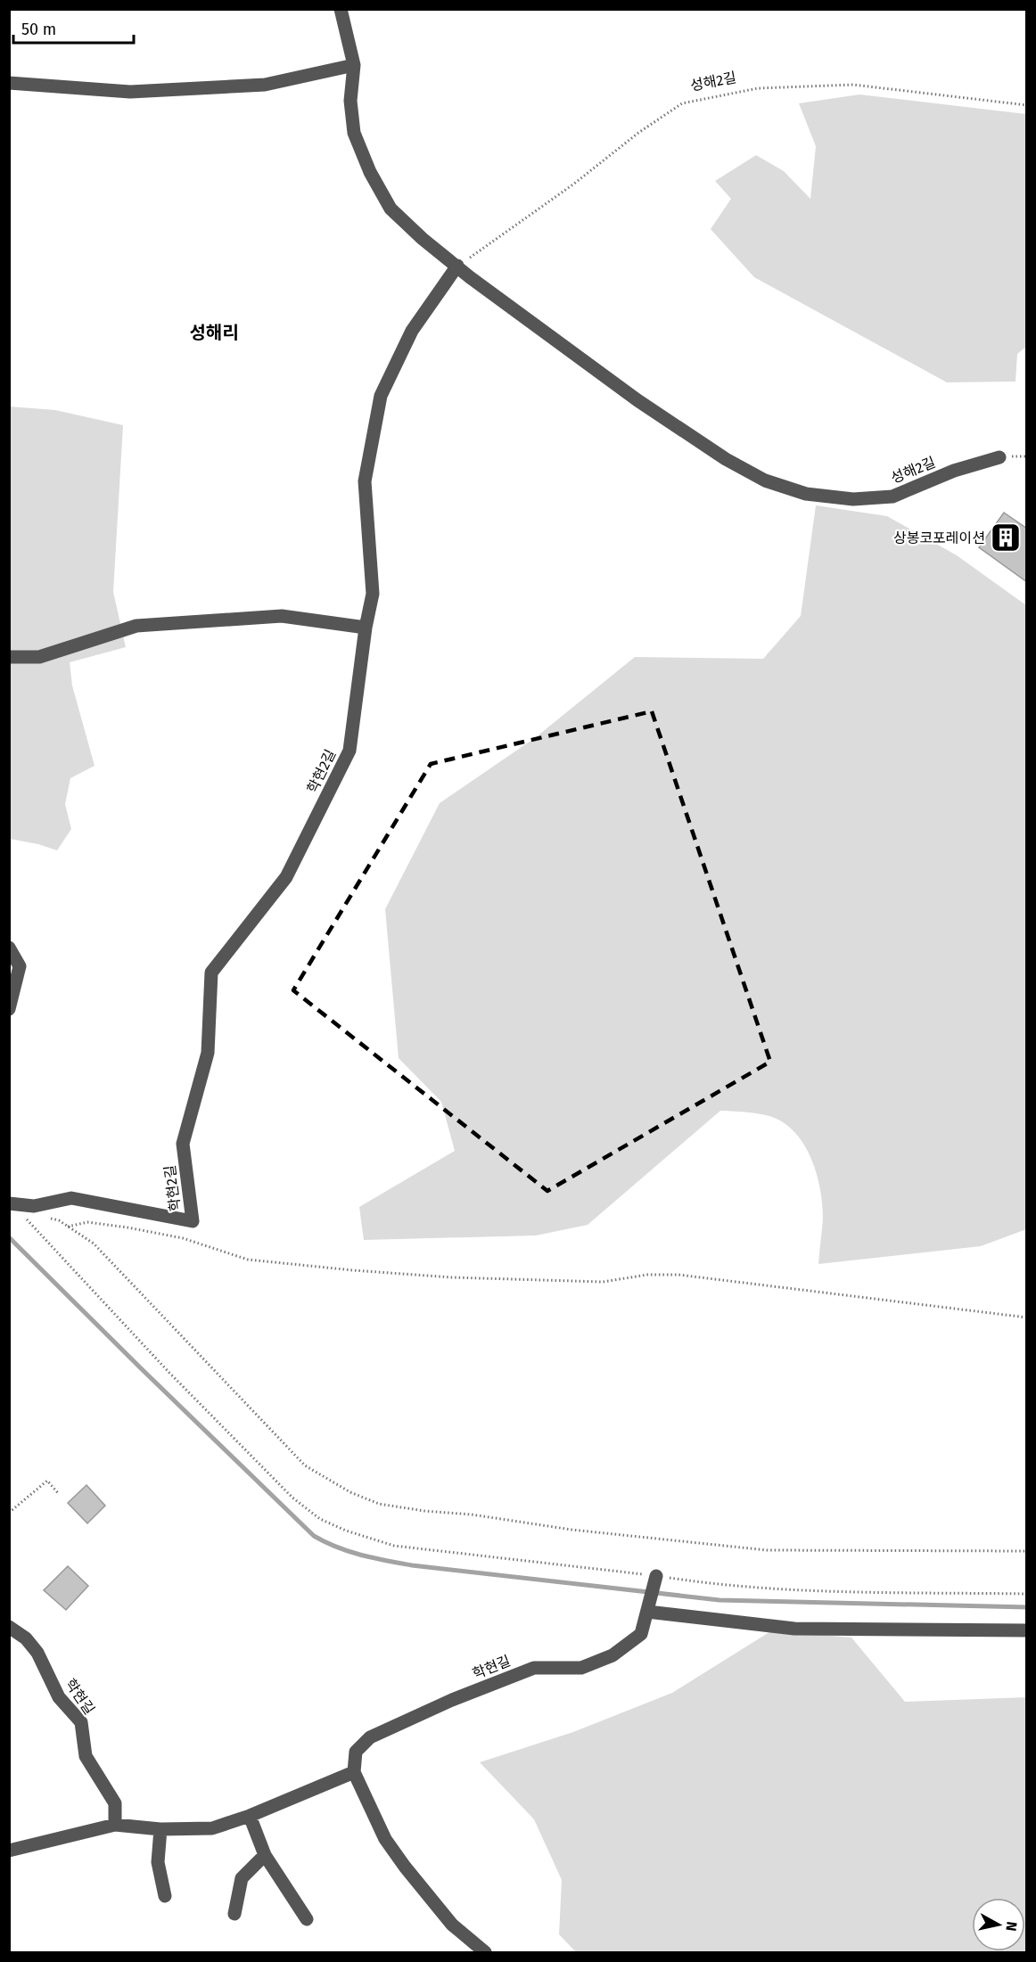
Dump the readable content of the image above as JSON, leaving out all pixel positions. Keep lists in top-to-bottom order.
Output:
{
  "streets": {
    "street": ["성해2길", "학현2길", "학현길"]
  },
  "crossings": [
    ["성해2길", "학현2길"]
  ],
  "districts": ["성해리"],
  "places": {
    "building": ["상봉코포레이션"]
  },
  "scale_bar": "50 m",
  "north": "right"
}
